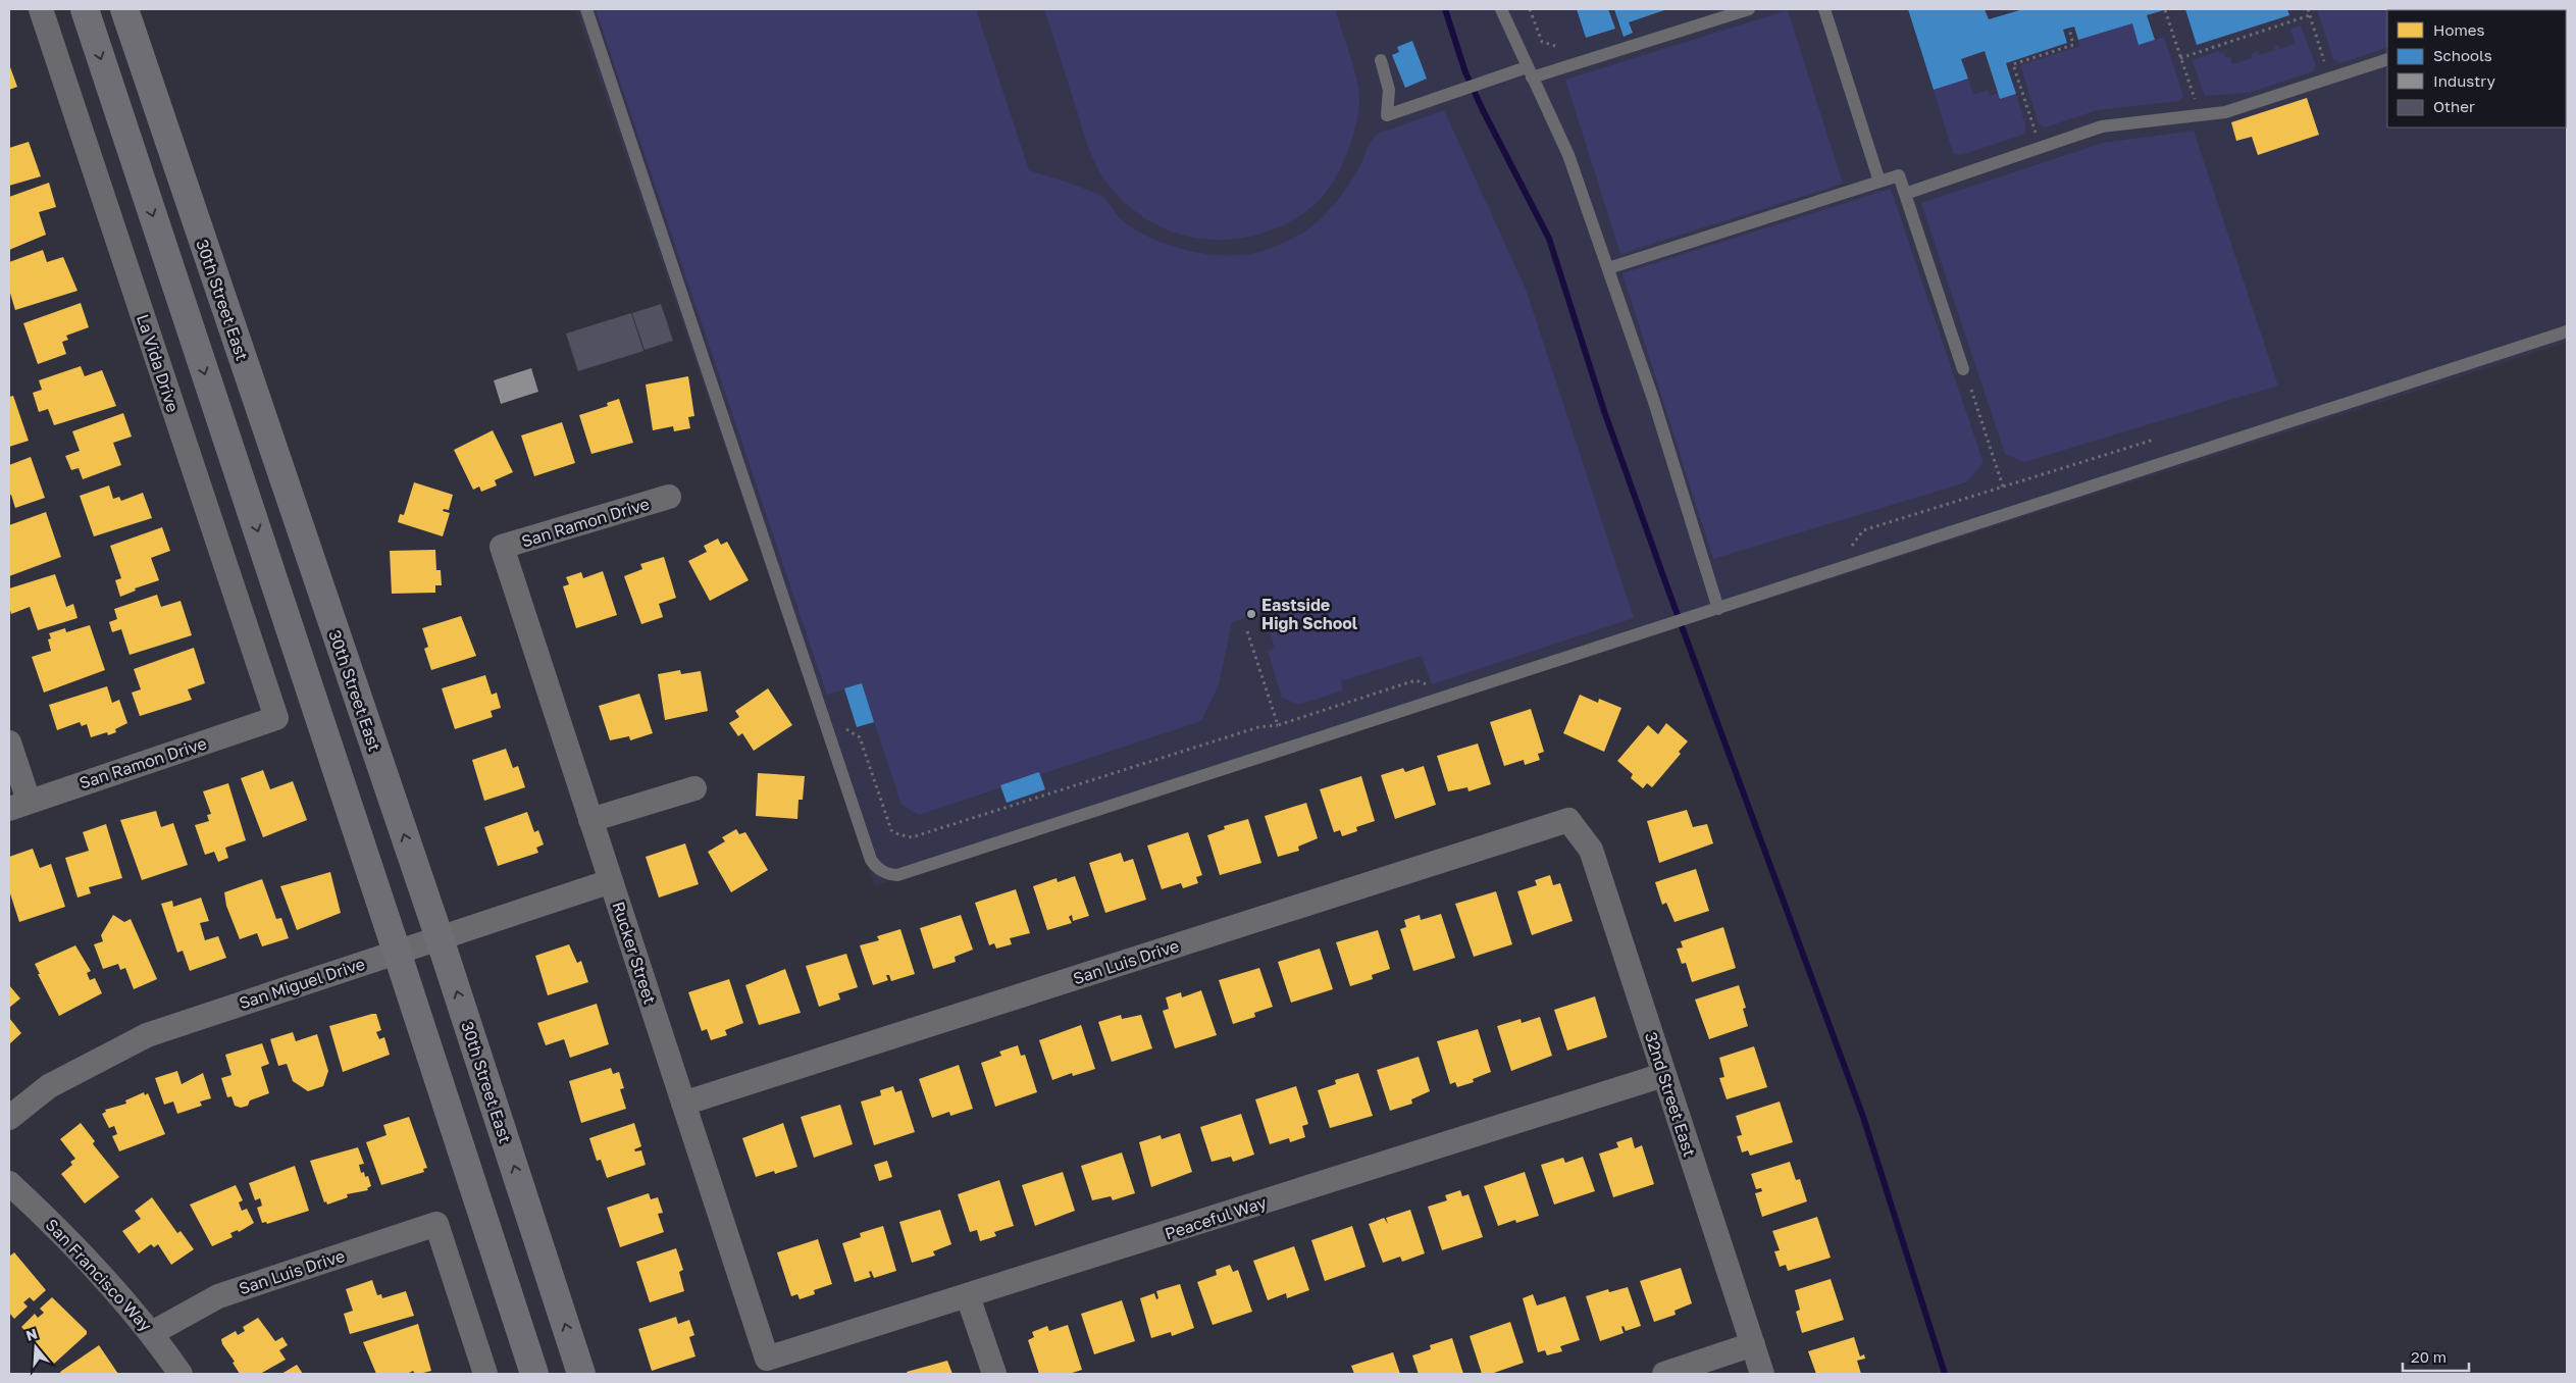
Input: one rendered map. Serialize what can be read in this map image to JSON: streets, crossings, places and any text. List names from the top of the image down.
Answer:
{
  "streets": {
    "main road": ["30th Street East"],
    "street": [
      "La Vida Drive",
      "San Ramon Drive",
      "Rucker Street",
      "San Luis Drive",
      "San Miguel Drive",
      "32nd Street East",
      "Peaceful Way",
      "San Francisco Way"
    ]
  },
  "crossings": [
    ["30th Street East", "San Miguel Drive"],
    ["La Vida Drive", "San Ramon Drive"],
    ["San Ramon Drive", "Rucker Street"],
    ["Rucker Street", "San Luis Drive"],
    ["Rucker Street", "San Miguel Drive"],
    ["Rucker Street", "Peaceful Way"],
    ["San Luis Drive", "32nd Street East"],
    ["San Luis Drive", "San Francisco Way"],
    ["32nd Street East", "Peaceful Way"]
  ],
  "places": ["Eastside High School"],
  "legend": [
    "Homes",
    "Schools",
    "Industry",
    "Other"
  ],
  "scale_bar": "20 m",
  "north": "top"
}
